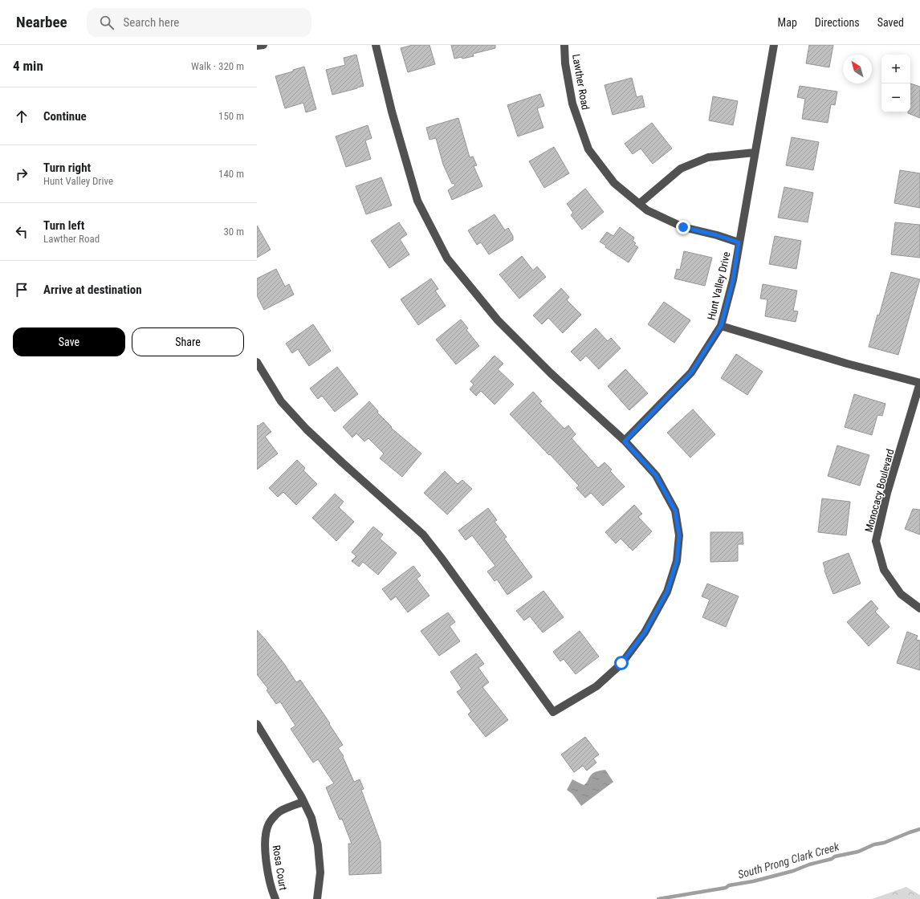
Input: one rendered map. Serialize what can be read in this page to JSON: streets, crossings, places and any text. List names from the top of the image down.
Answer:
{
  "streets": {
    "street": [
      "Lawther Road",
      "Hunt Valley Drive",
      "Monocacy Boulevard",
      "Rosa Court"
    ]
  },
  "crossings": [
    ["Lawther Road", "Hunt Valley Drive"]
  ],
  "water": ["South Prong Clark Creek"],
  "north": "top left",
  "page": {
    "header": "Nearbee",
    "search": "Search here",
    "nav": ["Map", "Directions", "Saved"],
    "heading": ["4 min", "Walk · 320 m"],
    "map_buttons": ["+", "−"],
    "list": [
      ["Continue", "150 m"],
      ["Turn right", "Hunt Valley Drive", "140 m"],
      ["Turn left", "Lawther Road", "30 m"],
      "Arrive at destination"
    ],
    "buttons": ["Save", "Share"]
  }
}
